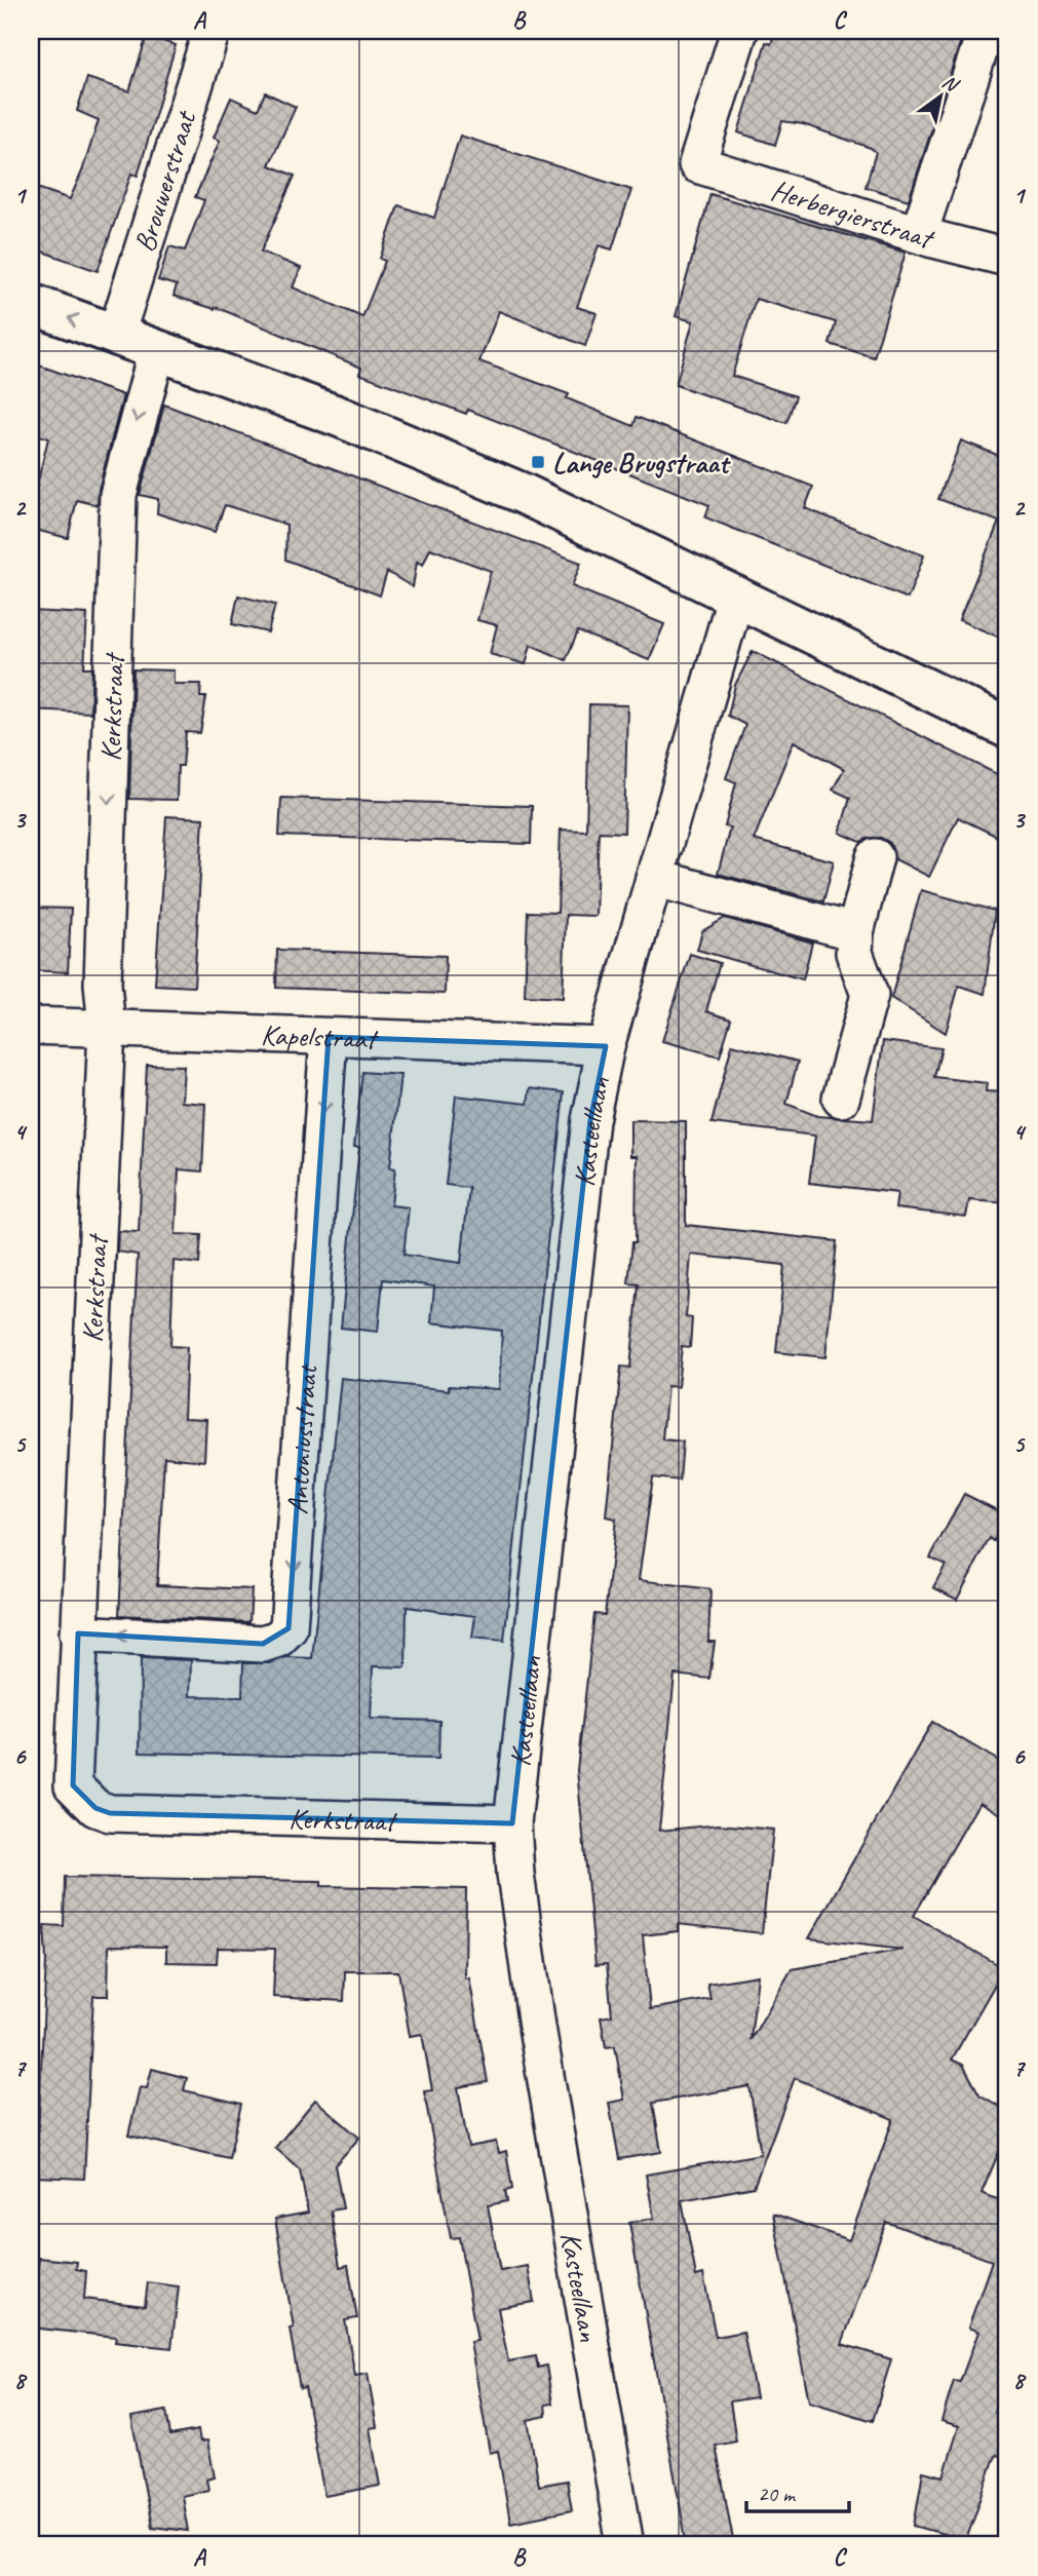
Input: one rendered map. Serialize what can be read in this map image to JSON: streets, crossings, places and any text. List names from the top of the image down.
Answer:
{
  "streets": {
    "street": [
      "Brouwerstraat",
      "Herbergierstraat",
      "Kerkstraat",
      "Kapelstraat",
      "Kasteellaan",
      "Antoniusstraat"
    ]
  },
  "crossings": [
    ["Kerkstraat", "Kapelstraat"],
    ["Kerkstraat", "Kasteellaan"],
    ["Kerkstraat", "Antoniusstraat"],
    ["Kapelstraat", "Kasteellaan"],
    ["Kapelstraat", "Antoniusstraat"]
  ],
  "one_way": ["Kerkstraat", "Antoniusstraat"],
  "places": {
    "transit": ["Lange Brugstraat"]
  },
  "scale_bar": "20 m",
  "north": "top right",
  "grid": {
    "columns": ["A", "B", "C"],
    "rows": [
      "1",
      "2",
      "3",
      "4",
      "5",
      "6",
      "7",
      "8"
    ]
  }
}
